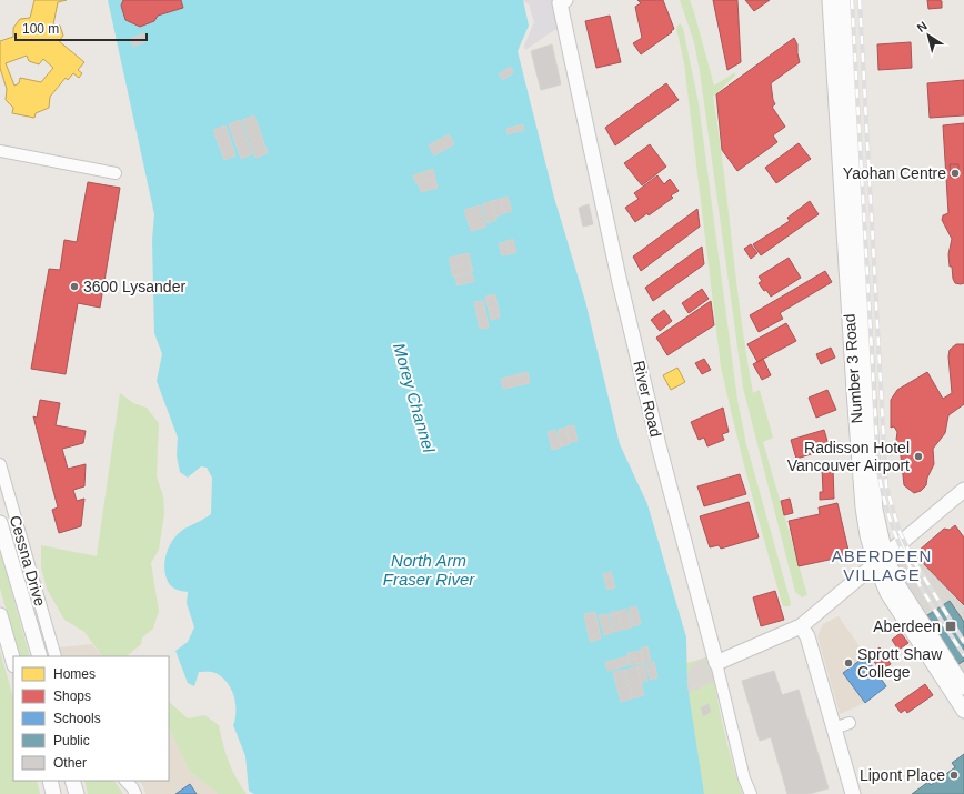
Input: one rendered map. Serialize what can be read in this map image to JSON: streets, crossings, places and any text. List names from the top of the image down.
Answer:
{
  "streets": {
    "main road": ["Number 3 Road", "River Road"],
    "street": ["Cessna Drive"]
  },
  "districts": ["ABERDEEN VILLAGE"],
  "water": ["Morey Channel", "North Arm Fraser River"],
  "places": {
    "other": [
      "Yaohan Centre",
      "3600 Lysander",
      "Radisson Hotel Vancouver Airport",
      "Sprott Shaw College",
      "Lipont Place"
    ],
    "transit": ["Aberdeen"]
  },
  "legend": [
    "Homes",
    "Shops",
    "Schools",
    "Public",
    "Other"
  ],
  "scale_bar": "100 m",
  "north": "top left"
}
